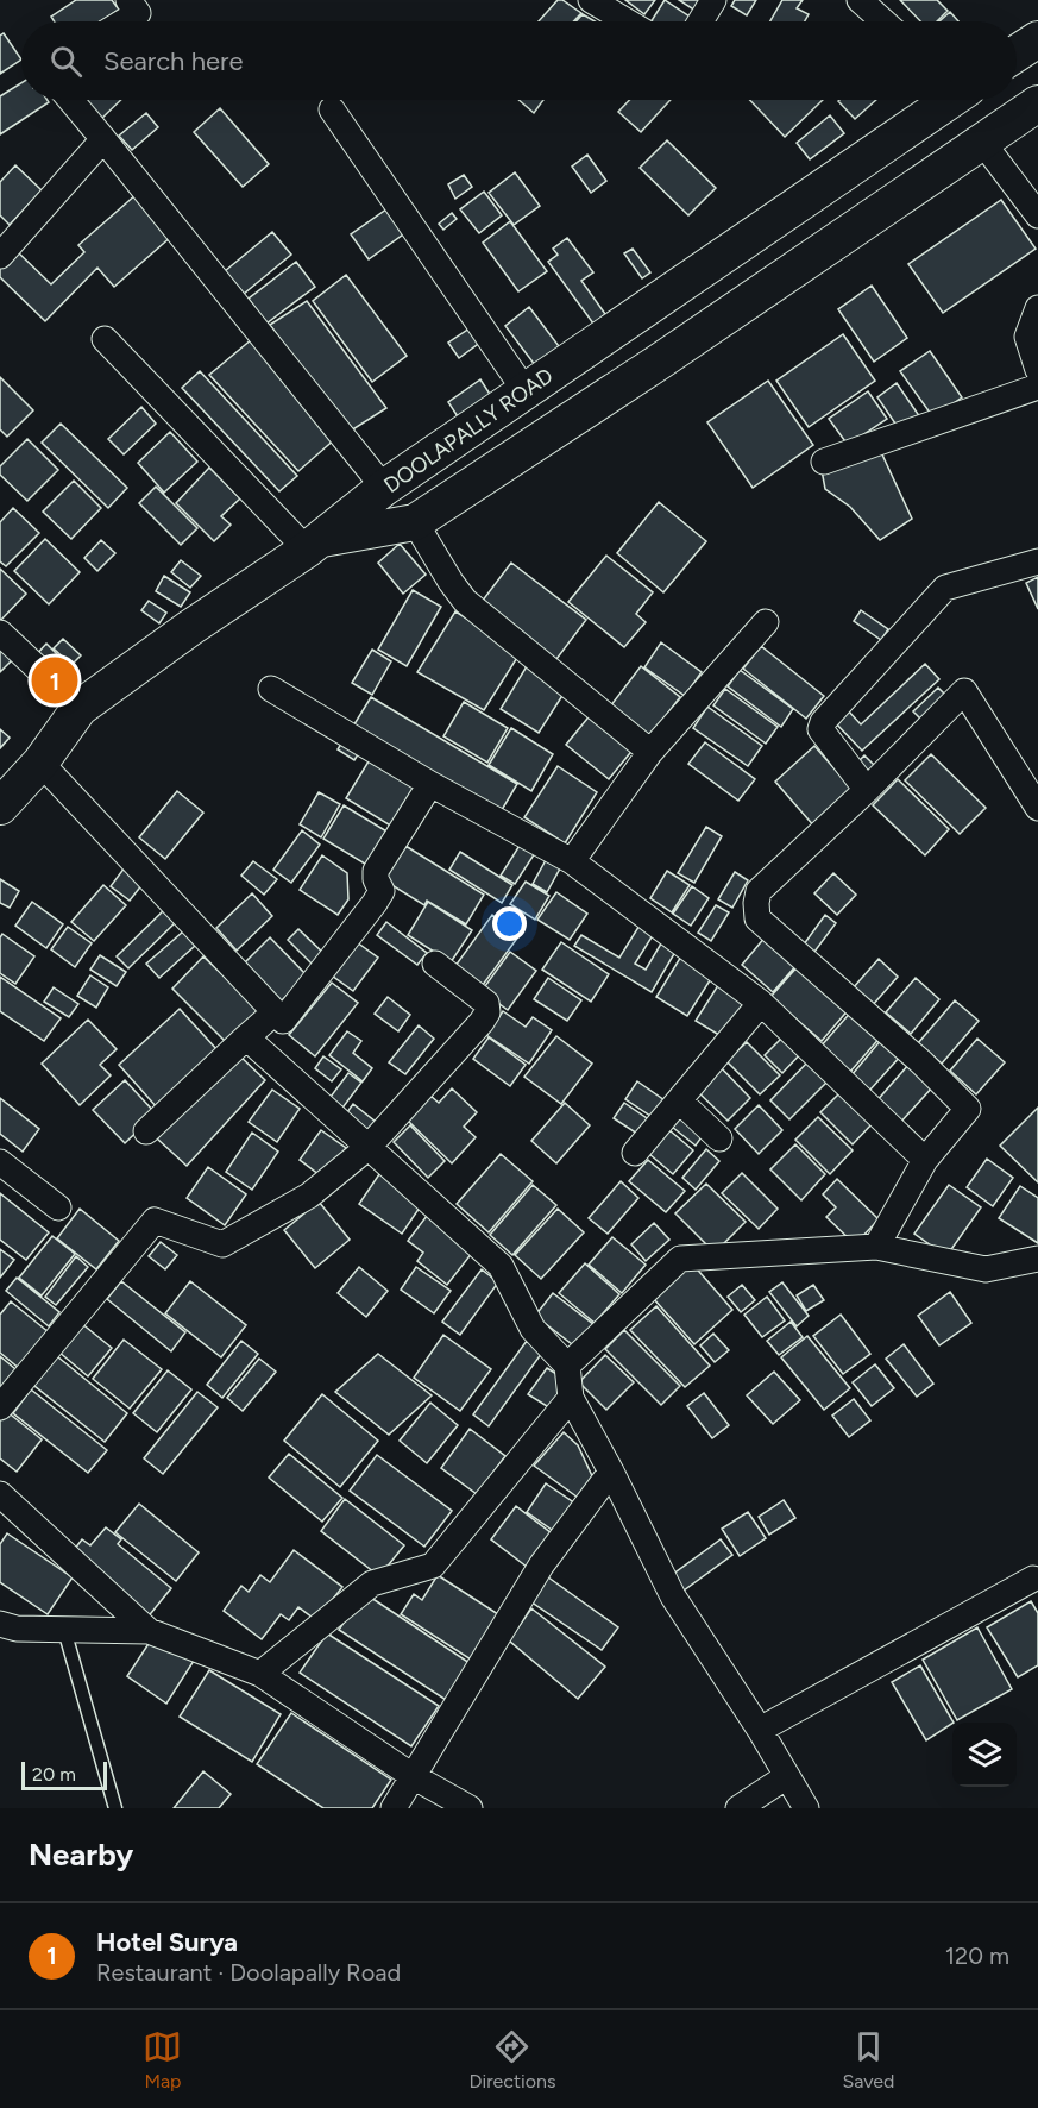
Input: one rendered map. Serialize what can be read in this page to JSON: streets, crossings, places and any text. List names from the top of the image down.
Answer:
{
  "streets": {
    "main road": ["DOOLAPALLY ROAD"]
  },
  "scale_bar": "20 m",
  "page": {
    "search": "Search here",
    "pins": "1",
    "scale": "20 m",
    "heading": "Nearby",
    "list": [
      {
        "mark": "1",
        "name": "Hotel Surya",
        "note": "Restaurant · Doolapally Road",
        "value": "120 m"
      }
    ],
    "nav": ["Map", "Directions", "Saved"]
  }
}
